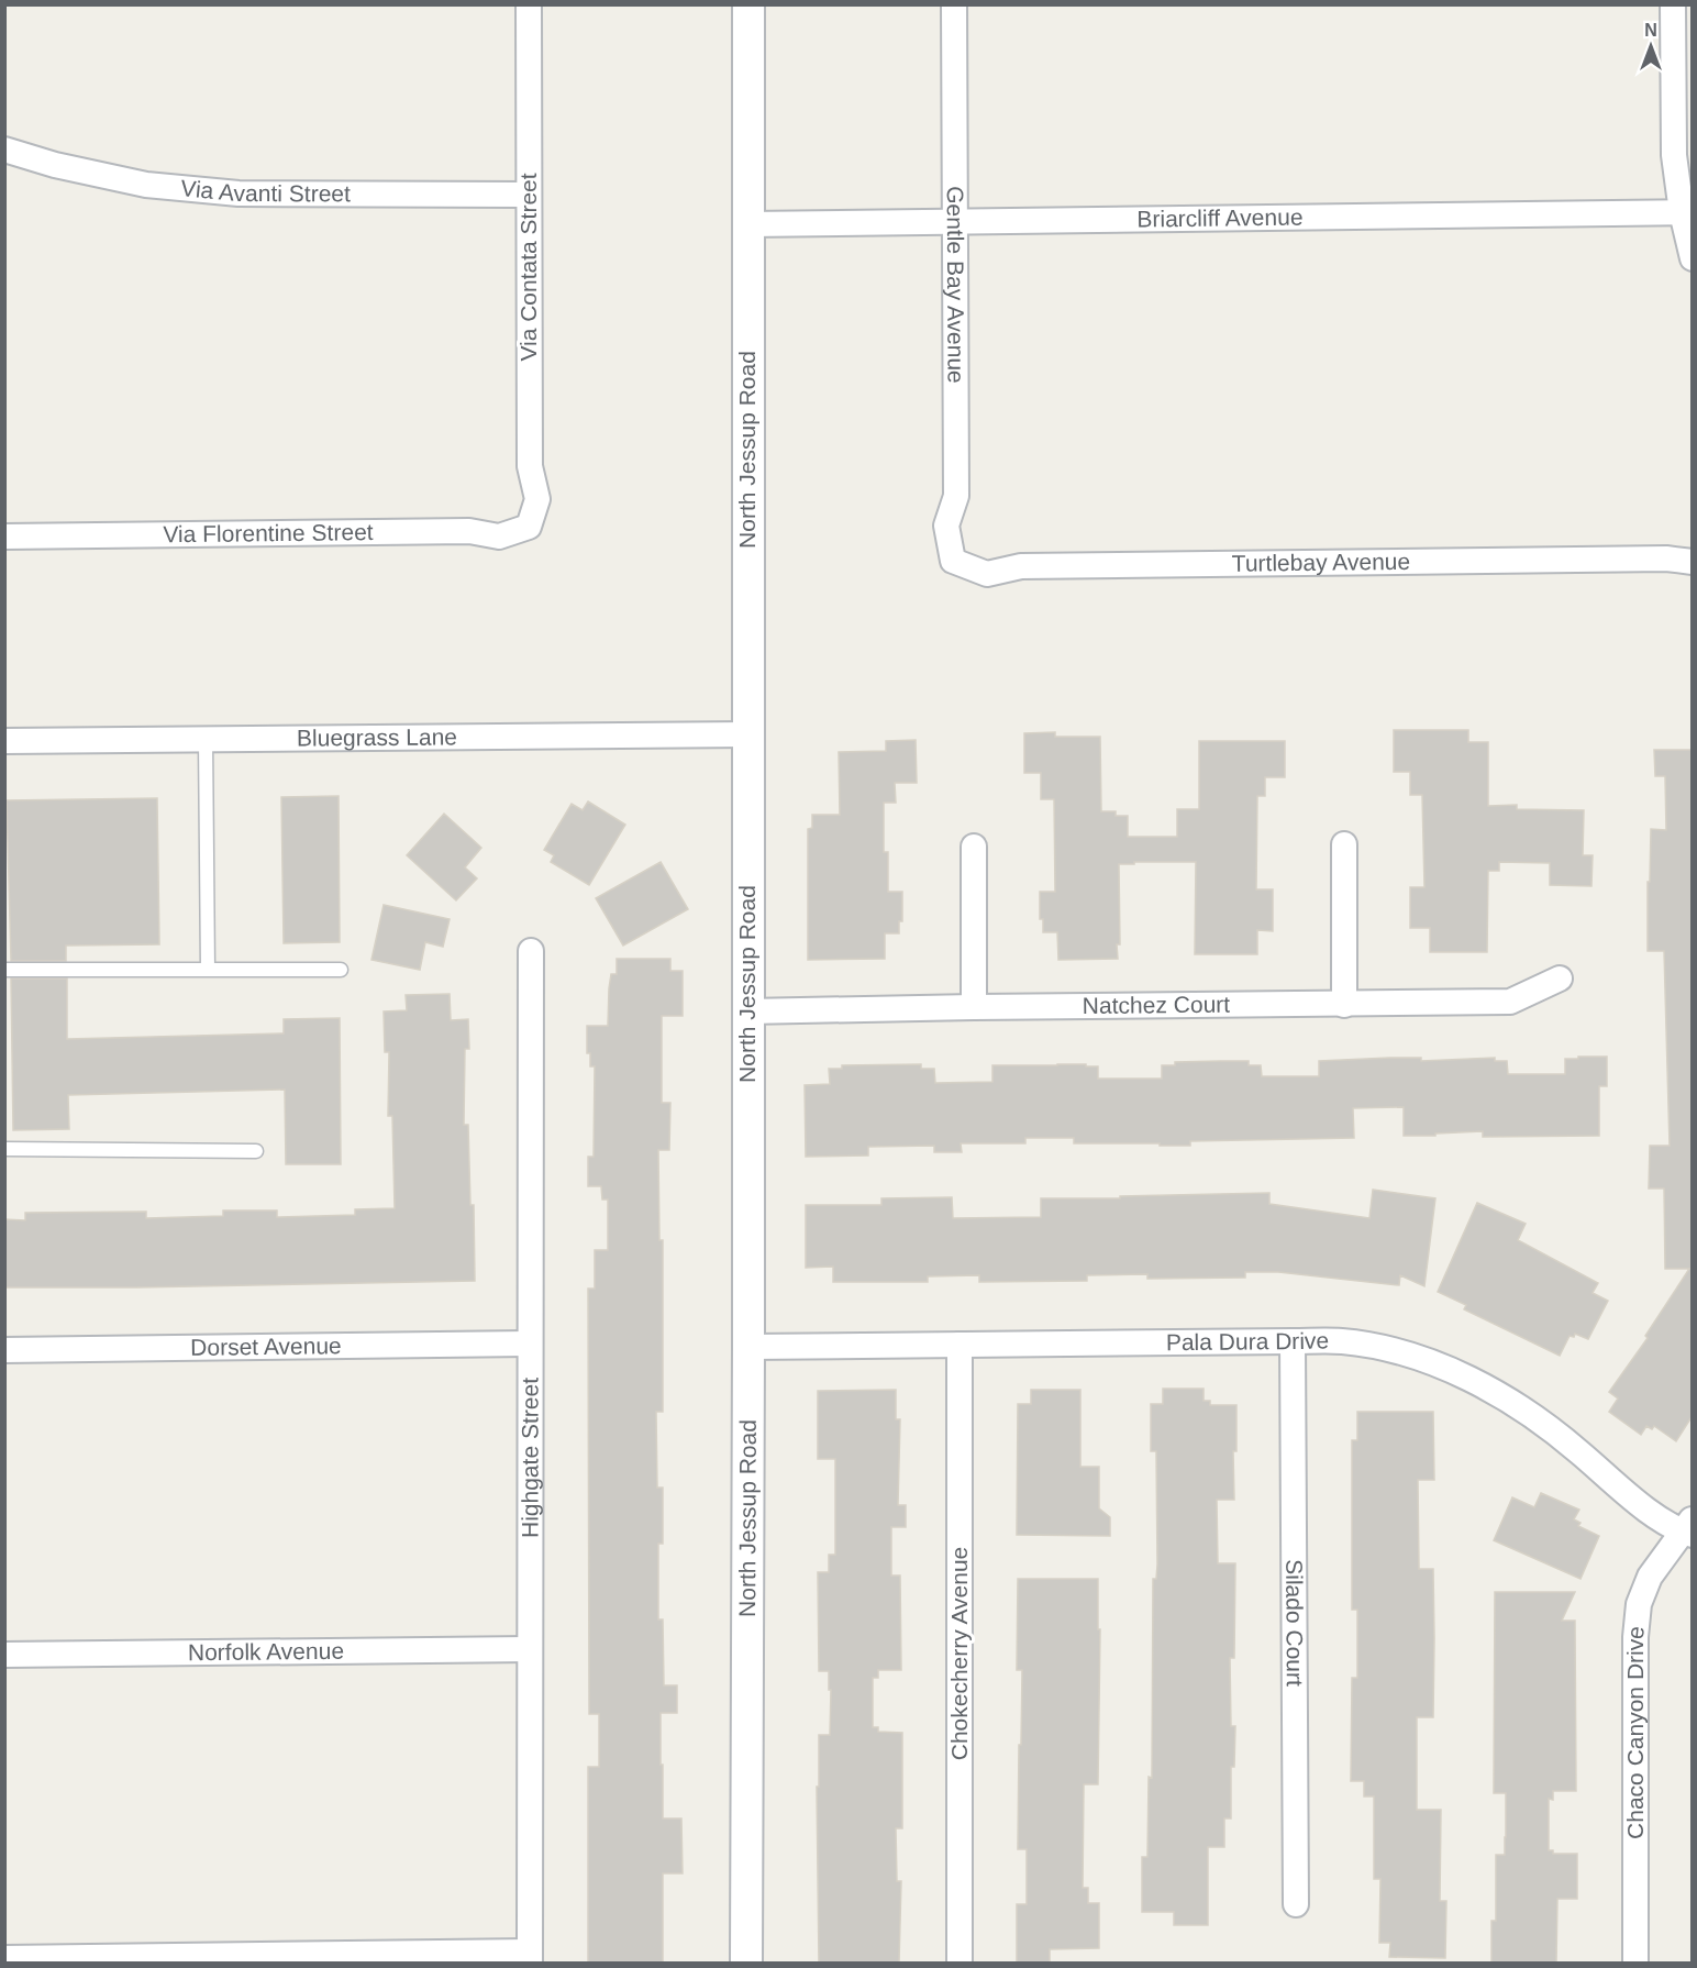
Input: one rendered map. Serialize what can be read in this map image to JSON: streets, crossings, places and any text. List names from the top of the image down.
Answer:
{
  "streets": {
    "street": [
      "Via Avanti Street",
      "Briarcliff Avenue",
      "Via Contata Street",
      "Gentle Bay Avenue",
      "North Jessup Road",
      "Via Florentine Street",
      "Turtlebay Avenue",
      "Bluegrass Lane",
      "Natchez Court",
      "Pala Dura Drive",
      "Dorset Avenue",
      "Highgate Street",
      "Silado Court",
      "Norfolk Avenue",
      "Chokecherry Avenue",
      "Chaco Canyon Drive"
    ]
  },
  "crossings": [
    ["Via Avanti Street", "Via Contata Street"],
    ["Briarcliff Avenue", "Gentle Bay Avenue"],
    ["Briarcliff Avenue", "North Jessup Road"],
    ["Via Contata Street", "Via Florentine Street"],
    ["Gentle Bay Avenue", "Turtlebay Avenue"],
    ["North Jessup Road", "Bluegrass Lane"],
    ["North Jessup Road", "Natchez Court"],
    ["North Jessup Road", "Pala Dura Drive"],
    ["Pala Dura Drive", "Silado Court"],
    ["Pala Dura Drive", "Chokecherry Avenue"],
    ["Pala Dura Drive", "Chaco Canyon Drive"],
    ["Dorset Avenue", "Highgate Street"],
    ["Highgate Street", "Norfolk Avenue"]
  ],
  "north": "top"
}
